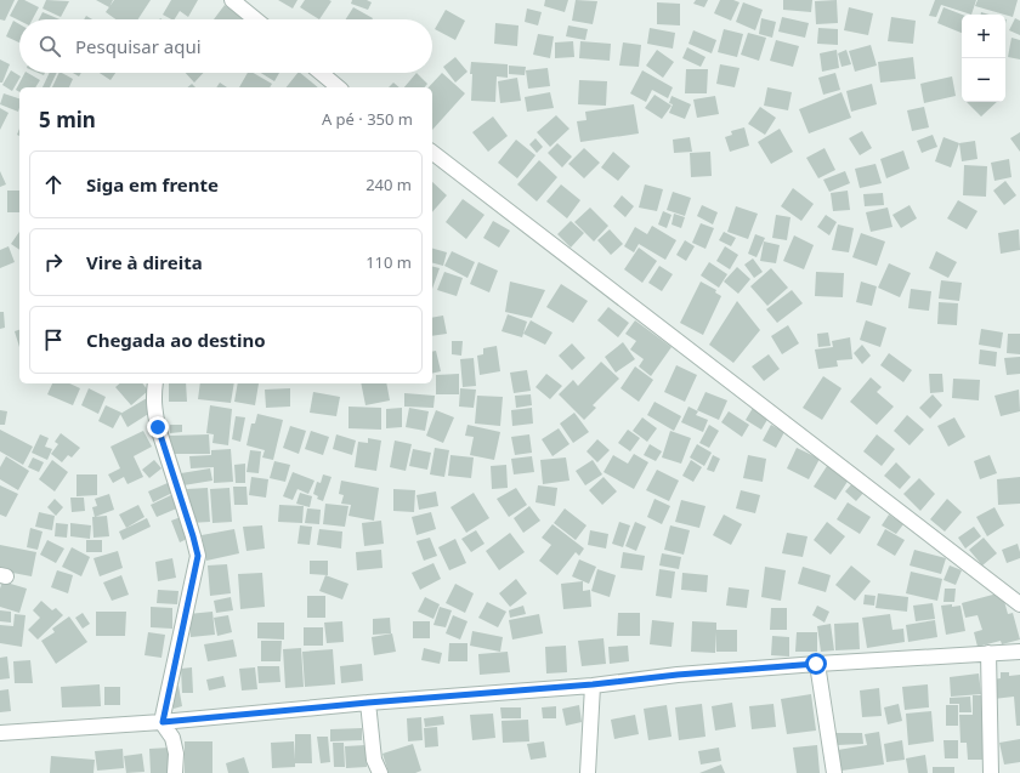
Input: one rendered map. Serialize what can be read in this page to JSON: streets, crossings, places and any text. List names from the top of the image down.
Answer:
{
  "page": {
    "map_buttons": ["+", "−"],
    "search": "Pesquisar aqui",
    "heading": ["5 min", "A pé · 350 m"],
    "list": [
      ["Siga em frente", "240 m"],
      ["Vire à direita", "110 m"],
      "Chegada ao destino"
    ]
  }
}
